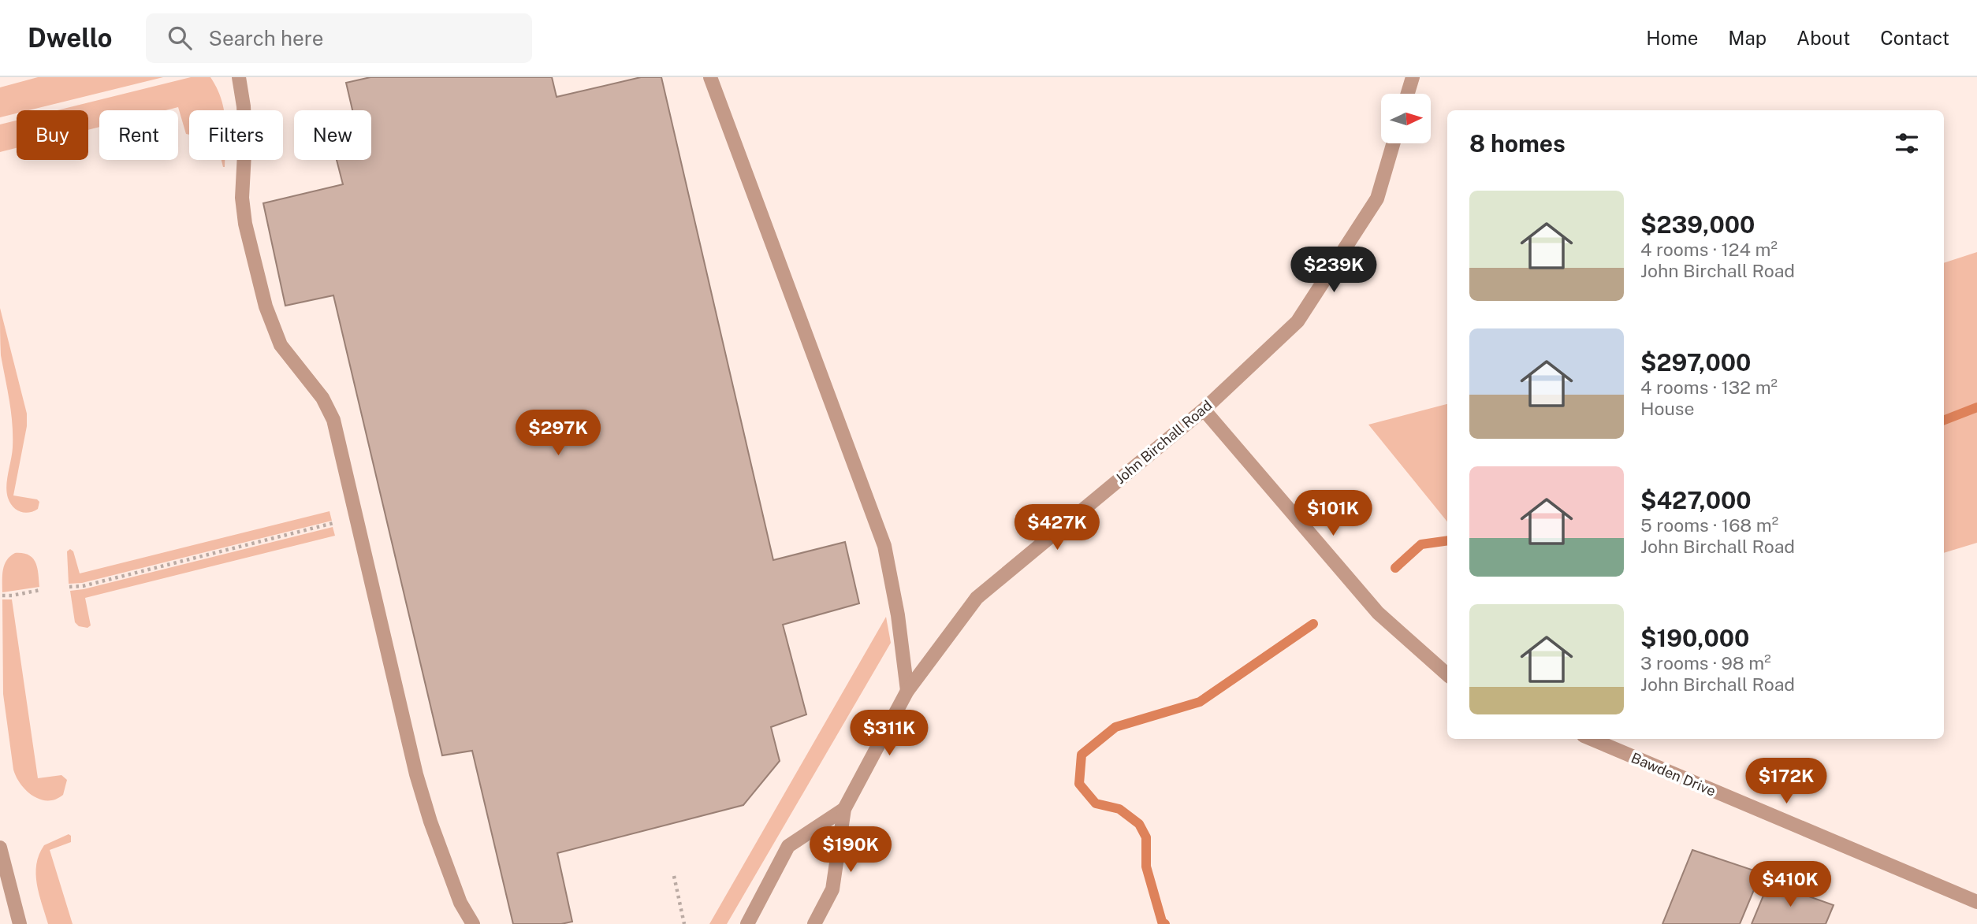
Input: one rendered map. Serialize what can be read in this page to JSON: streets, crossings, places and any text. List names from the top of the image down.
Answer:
{
  "streets": {
    "street": ["John Birchall Road", "Bawden Drive"]
  },
  "north": "right",
  "page": {
    "header": "Dwello",
    "search": "Search here",
    "nav": [
      "Home",
      "Map",
      "About",
      "Contact"
    ],
    "chip": [
      "Buy",
      "Rent",
      "Filters",
      "New"
    ],
    "heading": "8 homes",
    "list": [
      {
        "name": "$239,000",
        "note": "4 rooms · 124 m² · John Birchall Road"
      },
      {
        "name": "$297,000",
        "note": "4 rooms · 132 m² · House"
      },
      {
        "name": "$427,000",
        "note": "5 rooms · 168 m² · John Birchall Road"
      },
      {
        "name": "$190,000",
        "note": "3 rooms · 98 m² · John Birchall Road"
      }
    ],
    "price": [
      "$239K",
      "$297K",
      "$101K",
      "$427K",
      "$311K",
      "$172K",
      "$190K",
      "$410K"
    ]
  }
}
